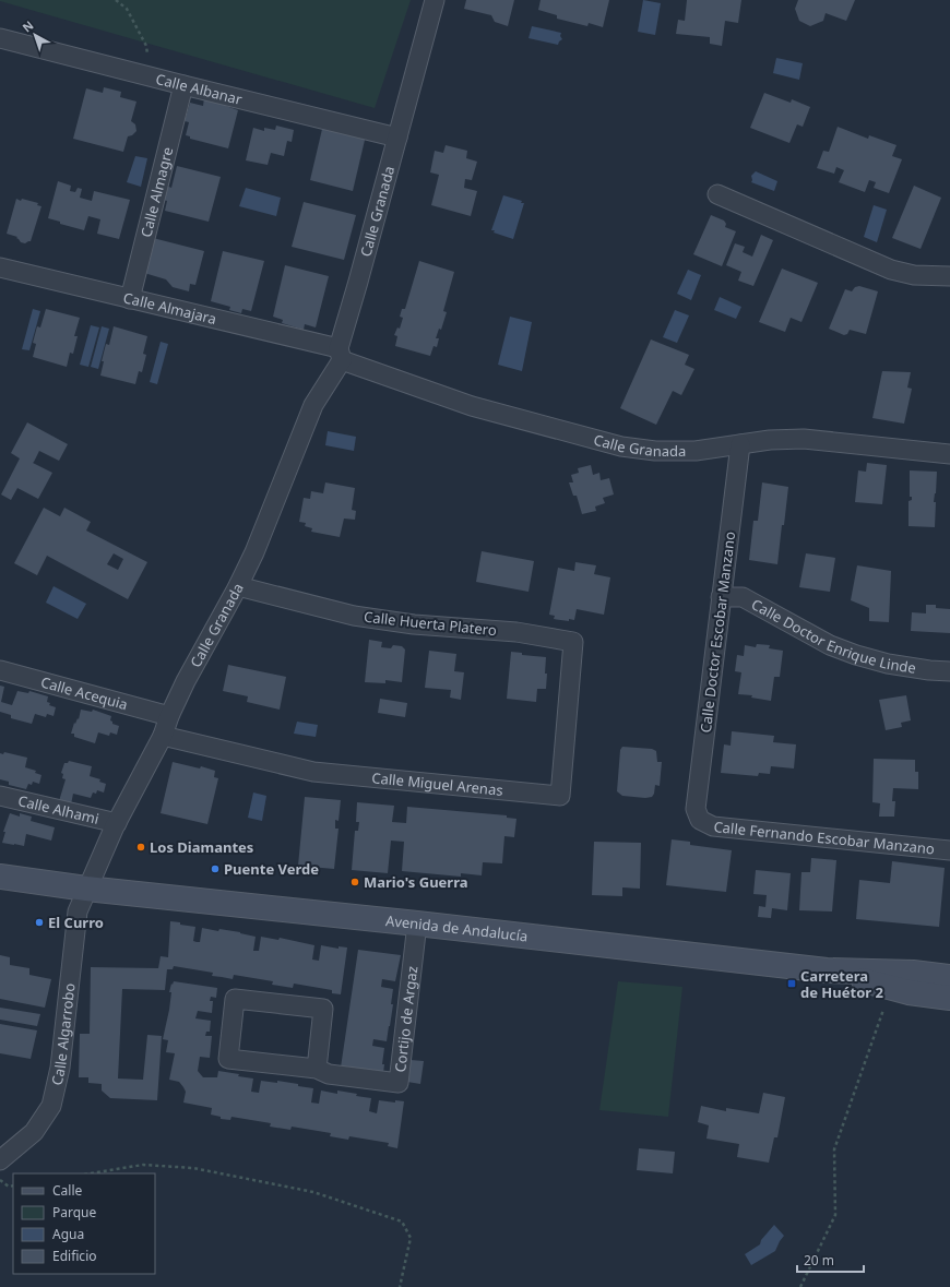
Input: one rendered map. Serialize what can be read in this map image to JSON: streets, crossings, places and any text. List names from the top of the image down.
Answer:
{
  "streets": {
    "street": [
      "Calle Albanar",
      "Calle Almagre",
      "Calle Granada",
      "Calle Almajara",
      "Calle Huerta Platero",
      "Calle Doctor Escobar Manzano",
      "Calle Doctor Enrique Linde",
      "Calle Acequia",
      "Calle Miguel Arenas",
      "Calle Alhami",
      "Calle Fernando Escobar Manzano",
      "Avenida de Andalucía",
      "Cortijo de Argaz",
      "Calle Algarrobo"
    ]
  },
  "crossings": [
    ["Calle Albanar", "Calle Almagre"],
    ["Calle Albanar", "Calle Granada"],
    ["Calle Almagre", "Calle Almajara"],
    ["Calle Granada", "Calle Almajara"],
    ["Calle Granada", "Calle Huerta Platero"],
    ["Calle Granada", "Calle Doctor Escobar Manzano"],
    ["Calle Granada", "Calle Acequia"],
    ["Calle Granada", "Calle Miguel Arenas"],
    ["Calle Granada", "Calle Alhami"],
    ["Calle Granada", "Avenida de Andalucía"],
    ["Calle Granada", "Calle Algarrobo"],
    ["Calle Huerta Platero", "Calle Miguel Arenas"],
    ["Calle Doctor Escobar Manzano", "Calle Doctor Enrique Linde"],
    ["Calle Doctor Escobar Manzano", "Calle Fernando Escobar Manzano"],
    ["Avenida de Andalucía", "Cortijo de Argaz"],
    ["Avenida de Andalucía", "Calle Algarrobo"]
  ],
  "places": {
    "other": [
      "Los Diamantes",
      "Puente Verde",
      "Mario's Guerra",
      "El Curro"
    ],
    "transit": ["Carretera de Huétor 2"]
  },
  "legend": [
    "Calle",
    "Parque",
    "Agua",
    "Edificio"
  ],
  "scale_bar": "20 m",
  "north": "top left"
}
